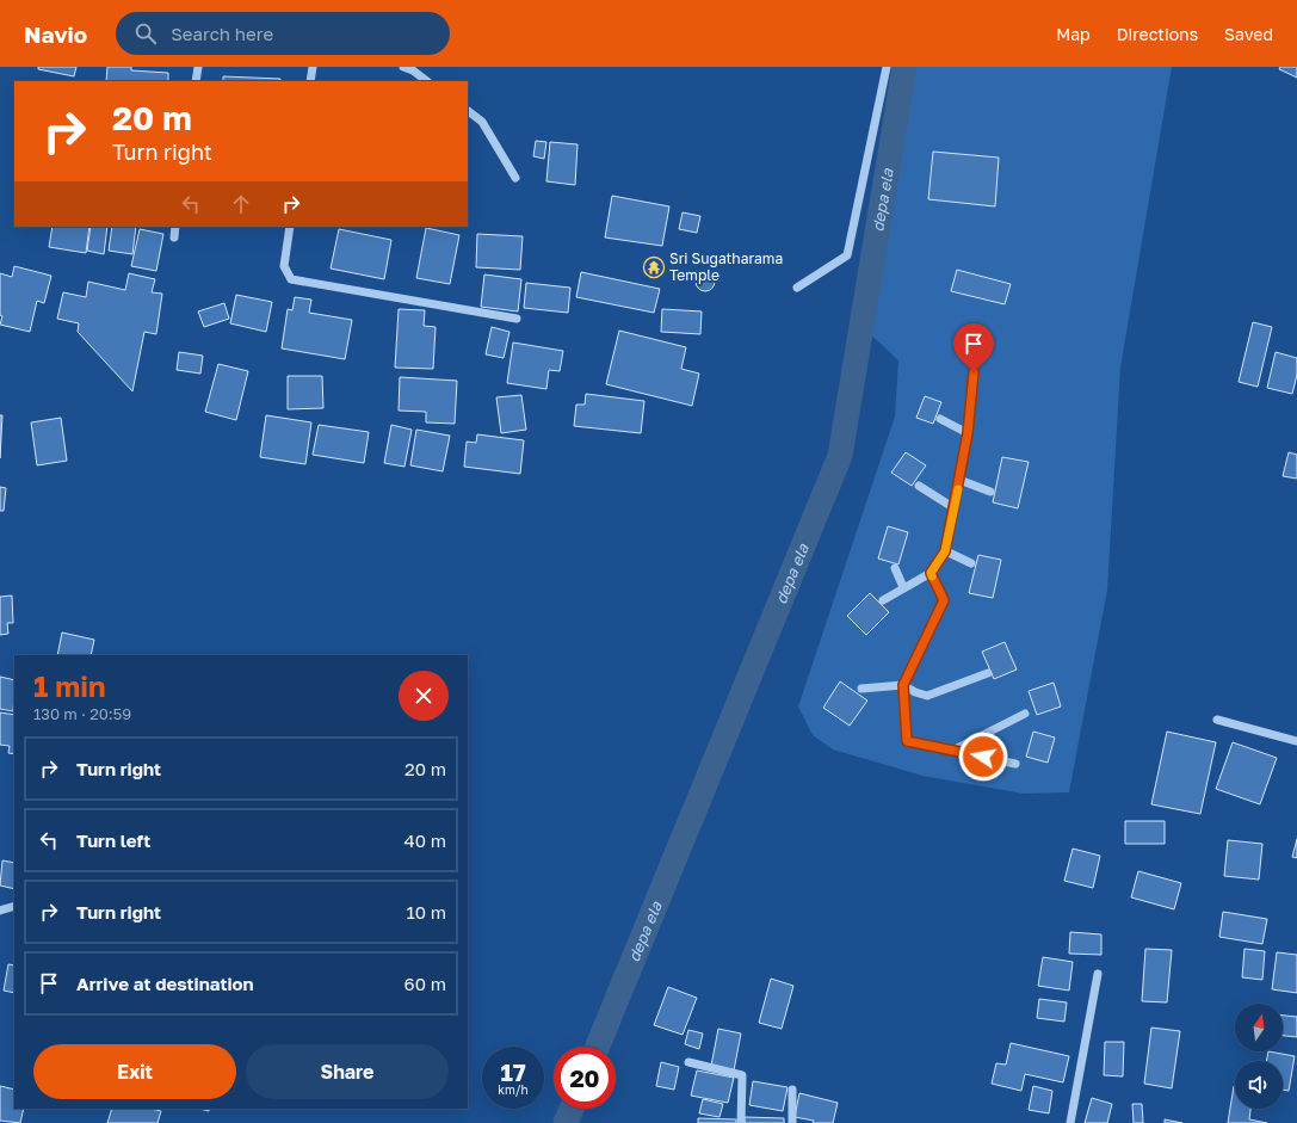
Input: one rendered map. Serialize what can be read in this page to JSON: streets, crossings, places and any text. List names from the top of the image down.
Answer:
{
  "water": ["depa ela"],
  "places": {
    "temple": ["Sri Sugatharama Temple"]
  },
  "north": "top",
  "page": {
    "header": "Navio",
    "search": "Search here",
    "nav": ["Map", "Directions", "Saved"],
    "turn": ["20 m", "Turn right"],
    "heading": ["1 min", "130 m · 20:59"],
    "list": [
      {
        "name": "Turn right",
        "value": "20 m"
      },
      {
        "name": "Turn left",
        "value": "40 m"
      },
      {
        "name": "Turn right",
        "value": "10 m"
      },
      {
        "name": "Arrive at destination",
        "value": "60 m"
      }
    ],
    "buttons": ["Exit", "Share"],
    "speed": "17 km/h",
    "limit": "20"
  }
}
